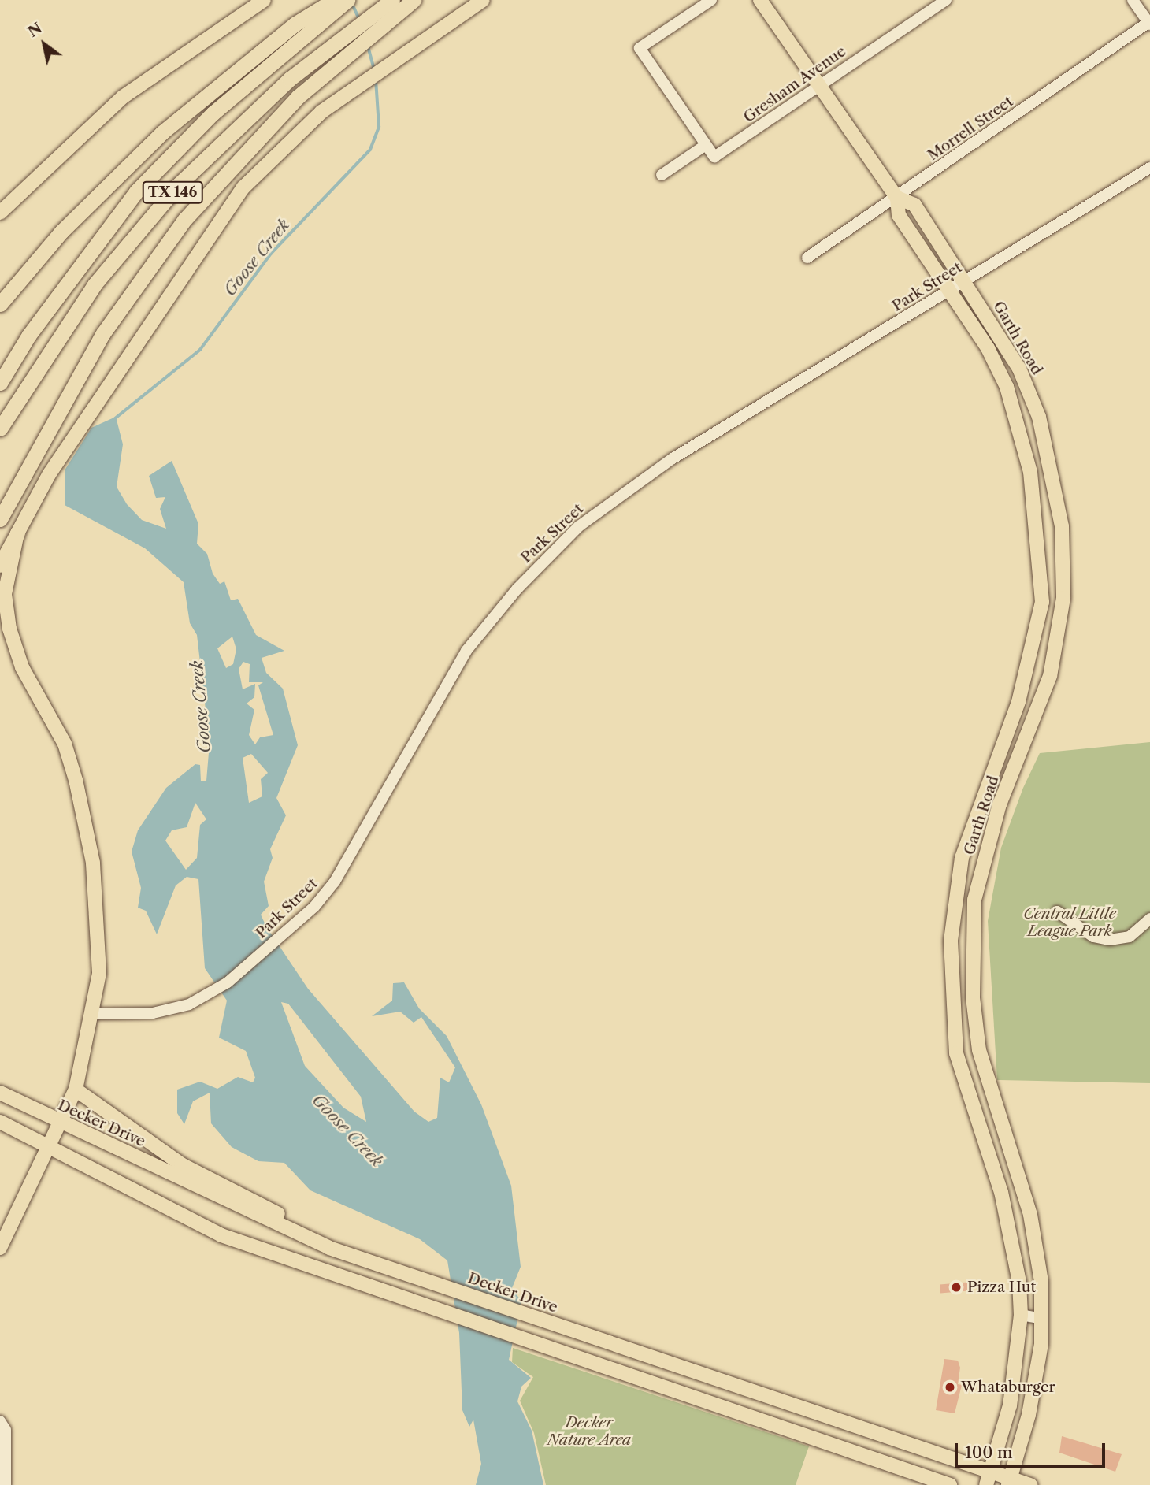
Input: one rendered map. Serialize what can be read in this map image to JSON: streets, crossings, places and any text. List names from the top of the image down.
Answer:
{
  "streets": {
    "highway": ["TX 146"],
    "main road": ["Garth Road", "Decker Drive"],
    "street": ["Gresham Avenue", "Morrell Street", "Park Street"]
  },
  "crossings": [
    ["Gresham Avenue", "Garth Road"],
    ["Morrell Street", "Garth Road"],
    ["Park Street", "Garth Road"],
    ["Garth Road", "Decker Drive"]
  ],
  "water": ["Goose Creek"],
  "parks": ["Central Little League Park", "Decker Nature Area"],
  "places": ["Pizza Hut", "Whataburger"],
  "scale_bar": "100 m",
  "north": "top left"
}
